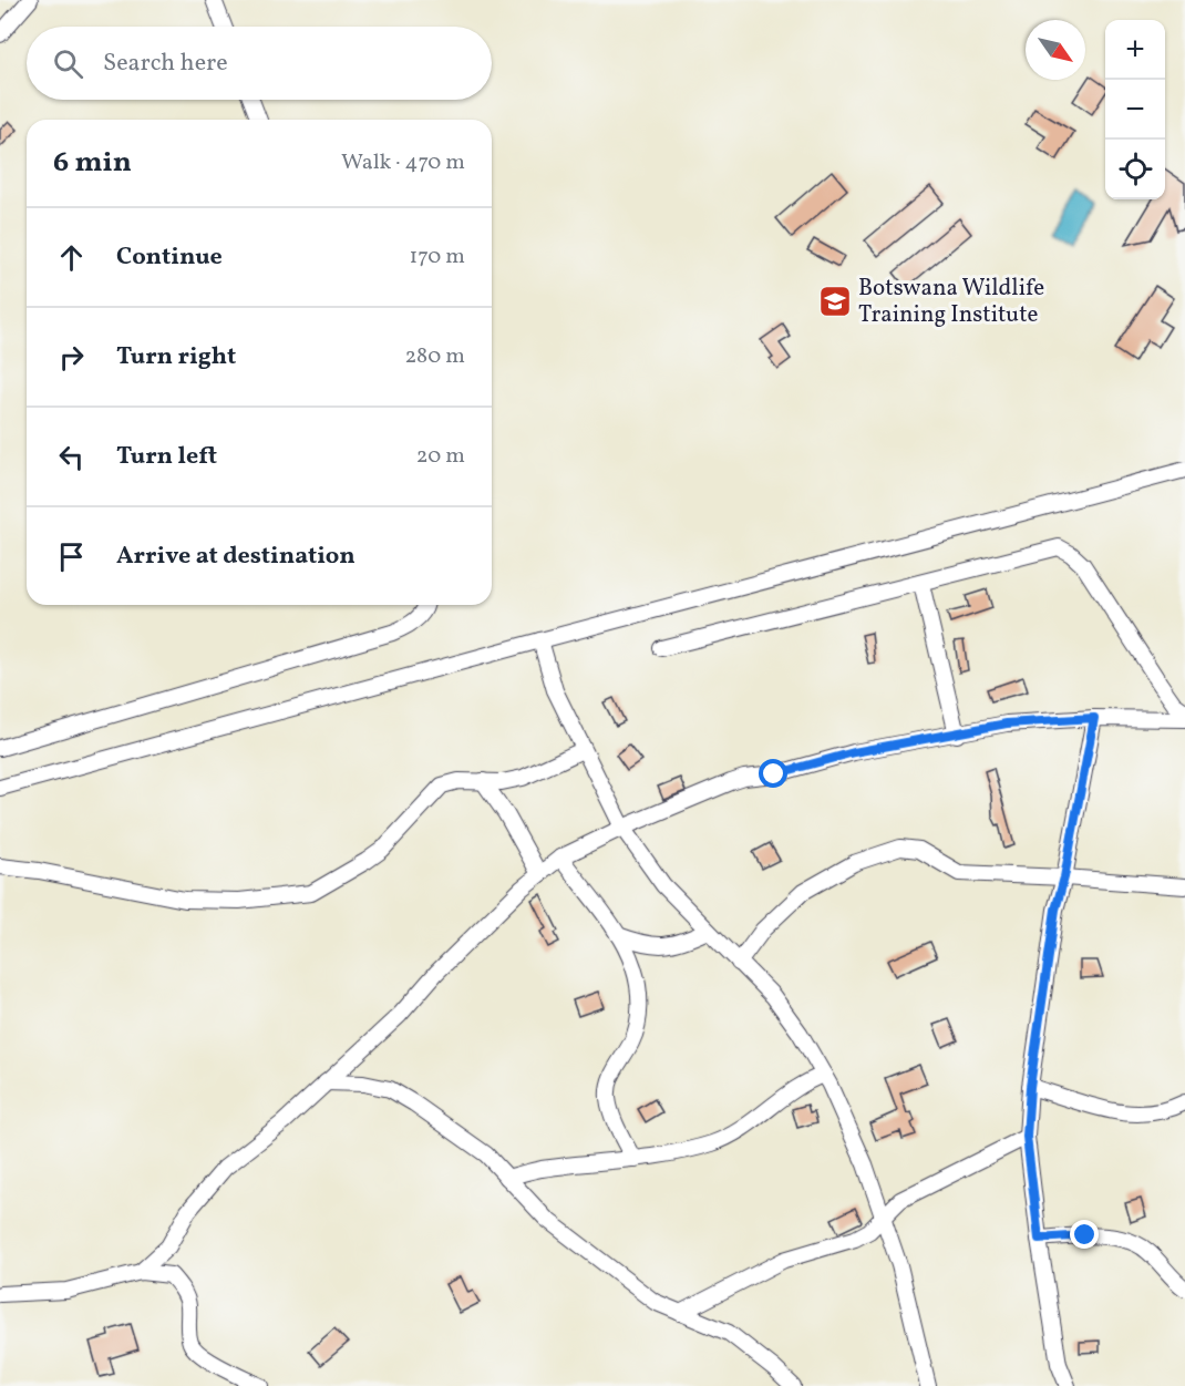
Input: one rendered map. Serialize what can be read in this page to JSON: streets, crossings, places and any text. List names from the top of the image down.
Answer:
{
  "places": {
    "school or university": ["Botswana Wildlife Training Institute"]
  },
  "north": "bottom right",
  "page": {
    "map_buttons": ["+", "−"],
    "search": "Search here",
    "heading": ["6 min", "Walk · 470 m"],
    "list": [
      ["Continue", "170 m"],
      ["Turn right", "280 m"],
      ["Turn left", "20 m"],
      "Arrive at destination"
    ]
  }
}
